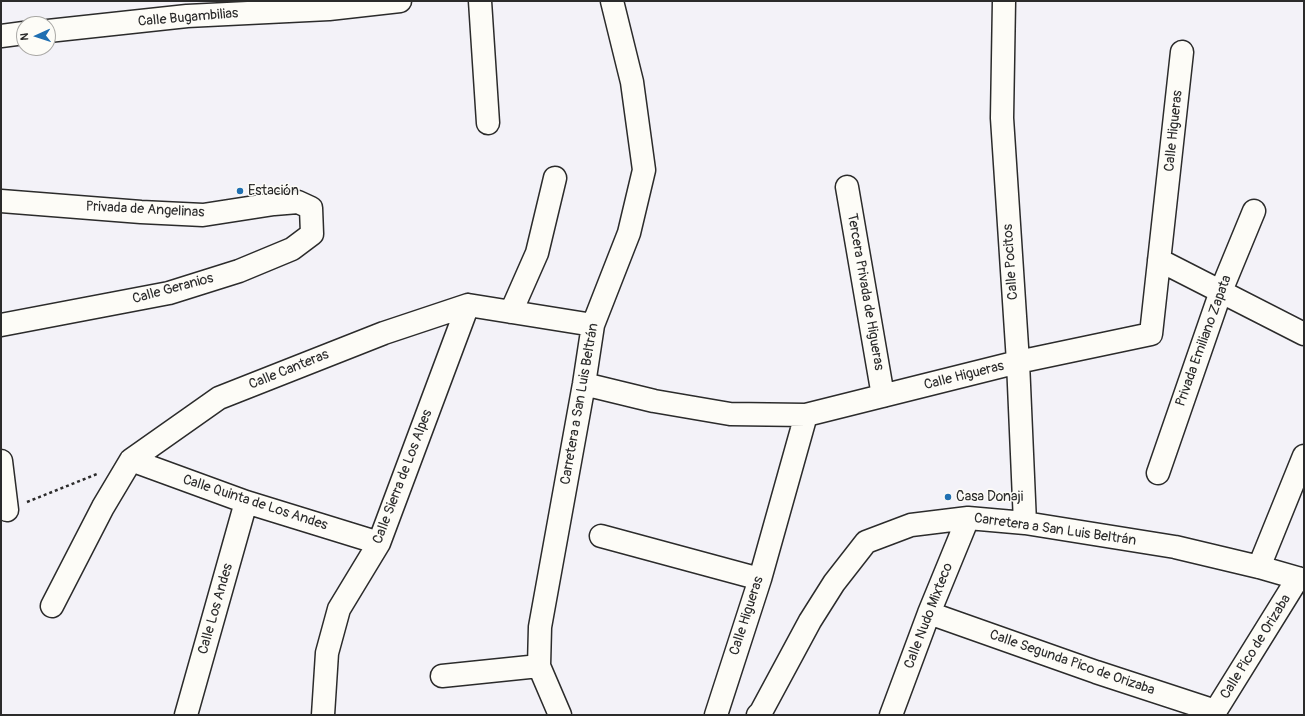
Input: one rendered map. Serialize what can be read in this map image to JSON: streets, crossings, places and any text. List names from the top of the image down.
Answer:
{
  "streets": {
    "street": [
      "Calle Bugambilias",
      "Calle Higueras",
      "Privada de Angelinas",
      "Calle Pocitos",
      "Calle Geranios",
      "Tercera Privada de Higueras",
      "Privada Emiliano Zapata",
      "Calle Canteras",
      "Carretera a San Luis Beltrán",
      "Calle Sierra de Los Alpes",
      "Calle Quinta de Los Andes",
      "Calle Los Andes",
      "Calle Nudo Mixteco",
      "Calle Pico de Orizaba",
      "Calle Segunda Pico de Orizaba"
    ]
  },
  "crossings": [
    ["Calle Higueras", "Calle Pocitos"],
    ["Calle Higueras", "Tercera Privada de Higueras"],
    ["Privada de Angelinas", "Calle Geranios"],
    ["Calle Pocitos", "Carretera a San Luis Beltrán"],
    ["Calle Canteras", "Carretera a San Luis Beltrán"],
    ["Calle Canteras", "Calle Sierra de Los Alpes"],
    ["Calle Canteras", "Calle Quinta de Los Andes"],
    ["Carretera a San Luis Beltrán", "Calle Nudo Mixteco"],
    ["Carretera a San Luis Beltrán", "Calle Pico de Orizaba"],
    ["Calle Sierra de Los Alpes", "Calle Quinta de Los Andes"],
    ["Calle Quinta de Los Andes", "Calle Los Andes"],
    ["Calle Nudo Mixteco", "Calle Segunda Pico de Orizaba"],
    ["Calle Pico de Orizaba", "Calle Segunda Pico de Orizaba"]
  ],
  "places": ["Estación", "Casa Donaji"],
  "north": "left"
}
